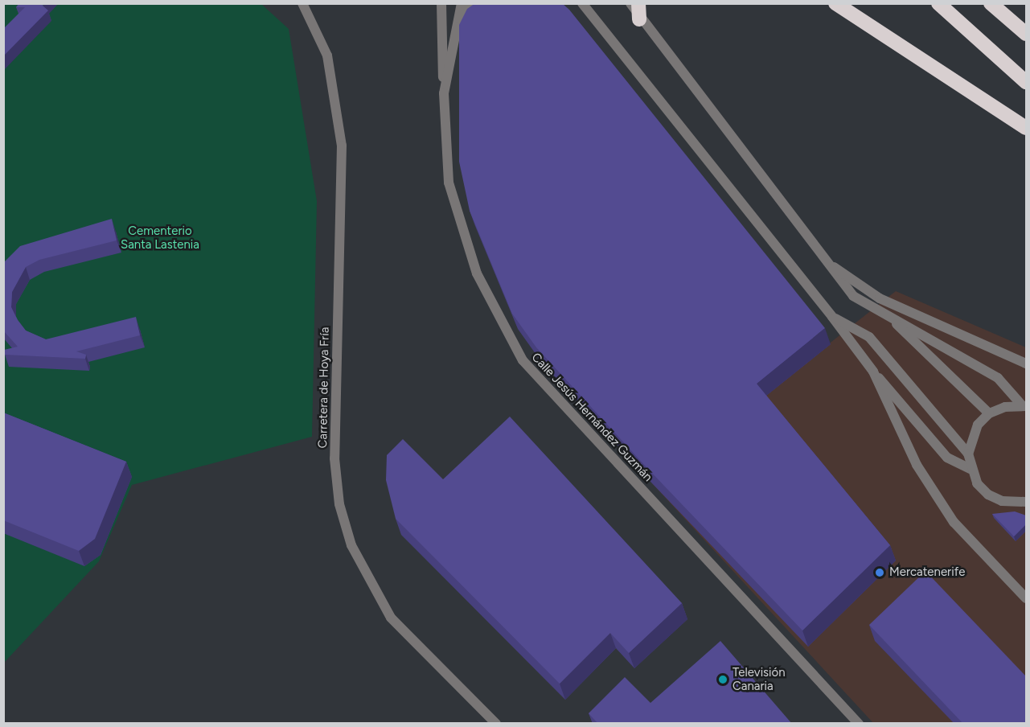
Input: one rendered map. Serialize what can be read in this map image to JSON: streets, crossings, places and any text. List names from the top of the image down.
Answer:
{
  "streets": {
    "street": ["Carretera de Hoya Fría", "Calle Jesús Hernández Guzmán"]
  },
  "parks": ["Cementerio Santa Lastenia"],
  "places": ["Mercatenerife", "Televisión Canaria"]
}
